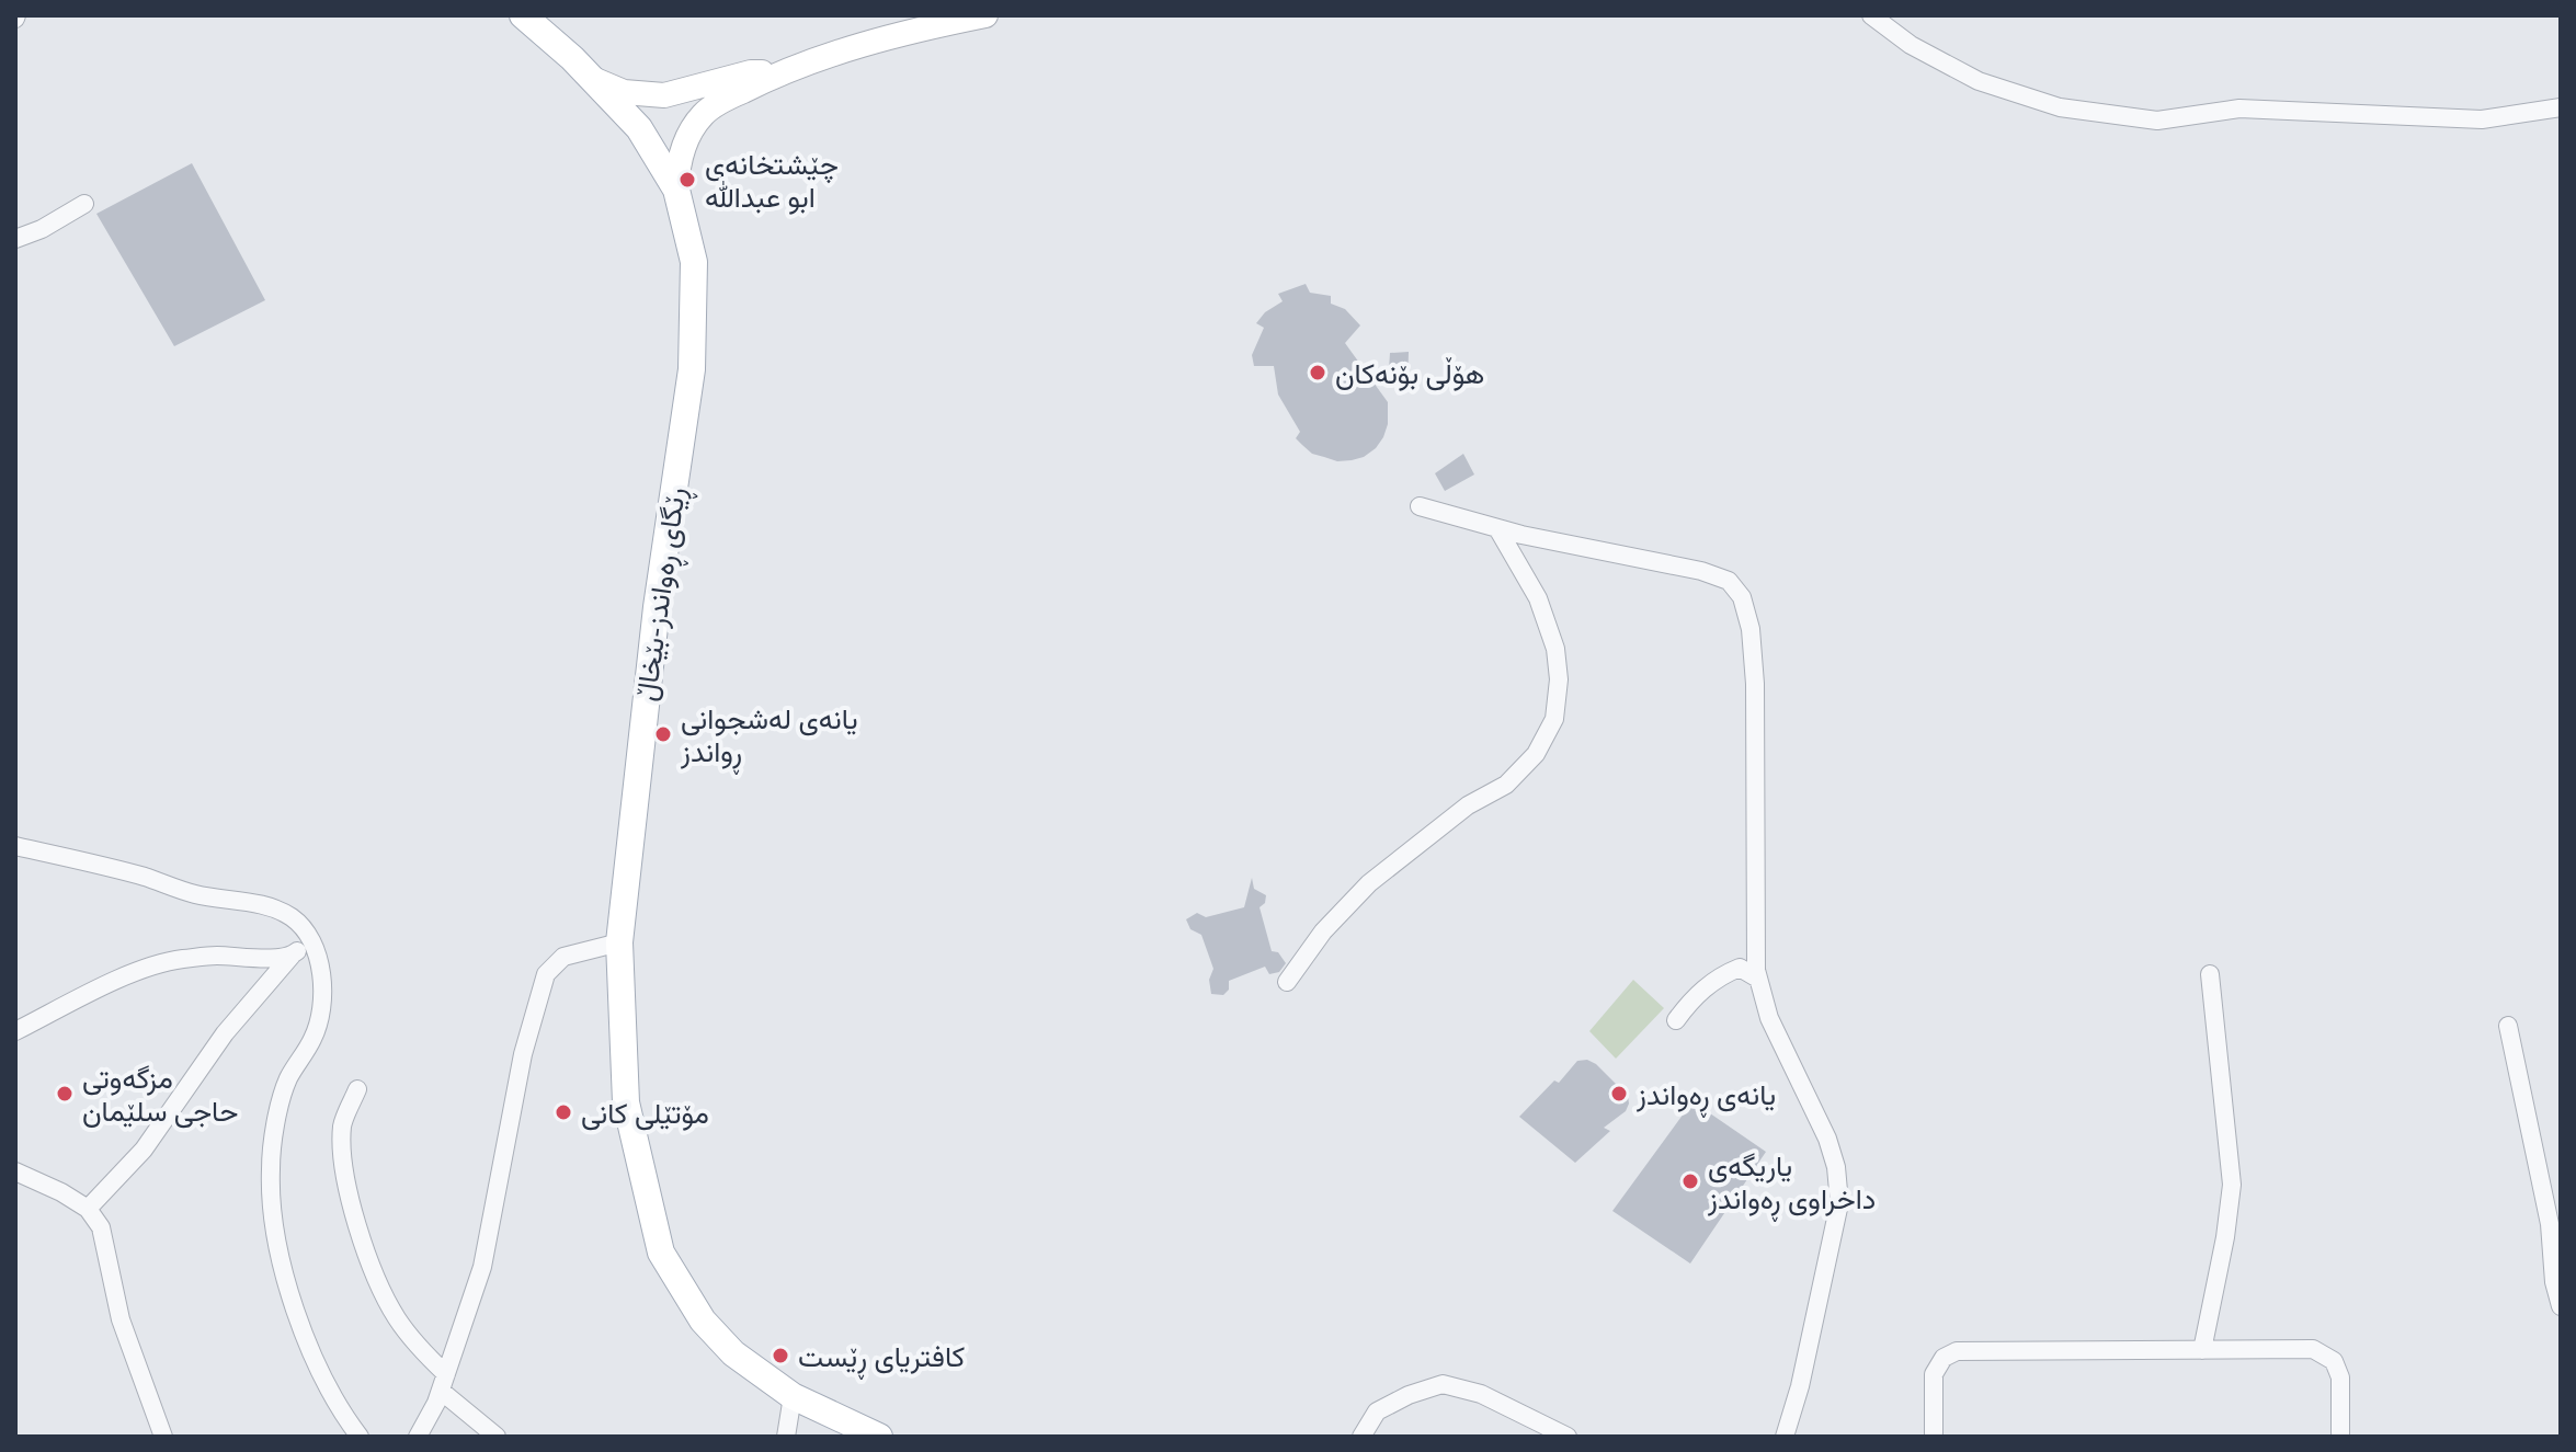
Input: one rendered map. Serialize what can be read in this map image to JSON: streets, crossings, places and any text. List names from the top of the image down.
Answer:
{
  "streets": {
    "main road": ["ڕێگای ڕەواندز-بێخاڵ"]
  },
  "places": [
    "چێشتخانەی ابو عبدالله",
    "هۆڵی بۆنەکان",
    "یانەی لەشجوانی ڕواندز",
    "مزگەوتی حاجی سلێمان",
    "یانەی ڕەواندز",
    "مۆتێلی کانی",
    "یاریگەی داخراوی ڕەواندز",
    "کافتریای ڕێست"
  ]
}
